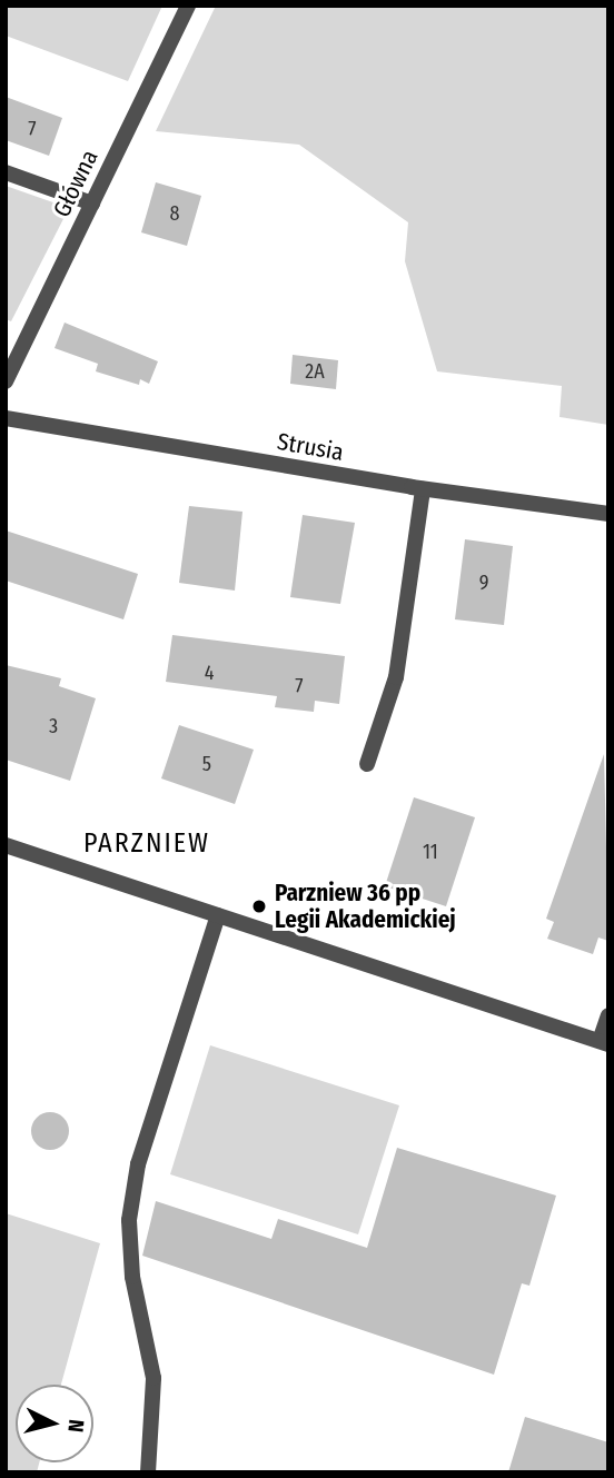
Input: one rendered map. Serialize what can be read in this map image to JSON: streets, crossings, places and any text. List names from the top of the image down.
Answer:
{
  "streets": {
    "street": ["Główna", "Strusia"]
  },
  "districts": ["PARZNIEW"],
  "places": ["Parzniew 36 pp Legii Akademickiej"],
  "house_numbers": [
    "7",
    "8",
    "2A",
    "9",
    "4",
    "7",
    "3",
    "5",
    "11"
  ],
  "north": "right"
}
